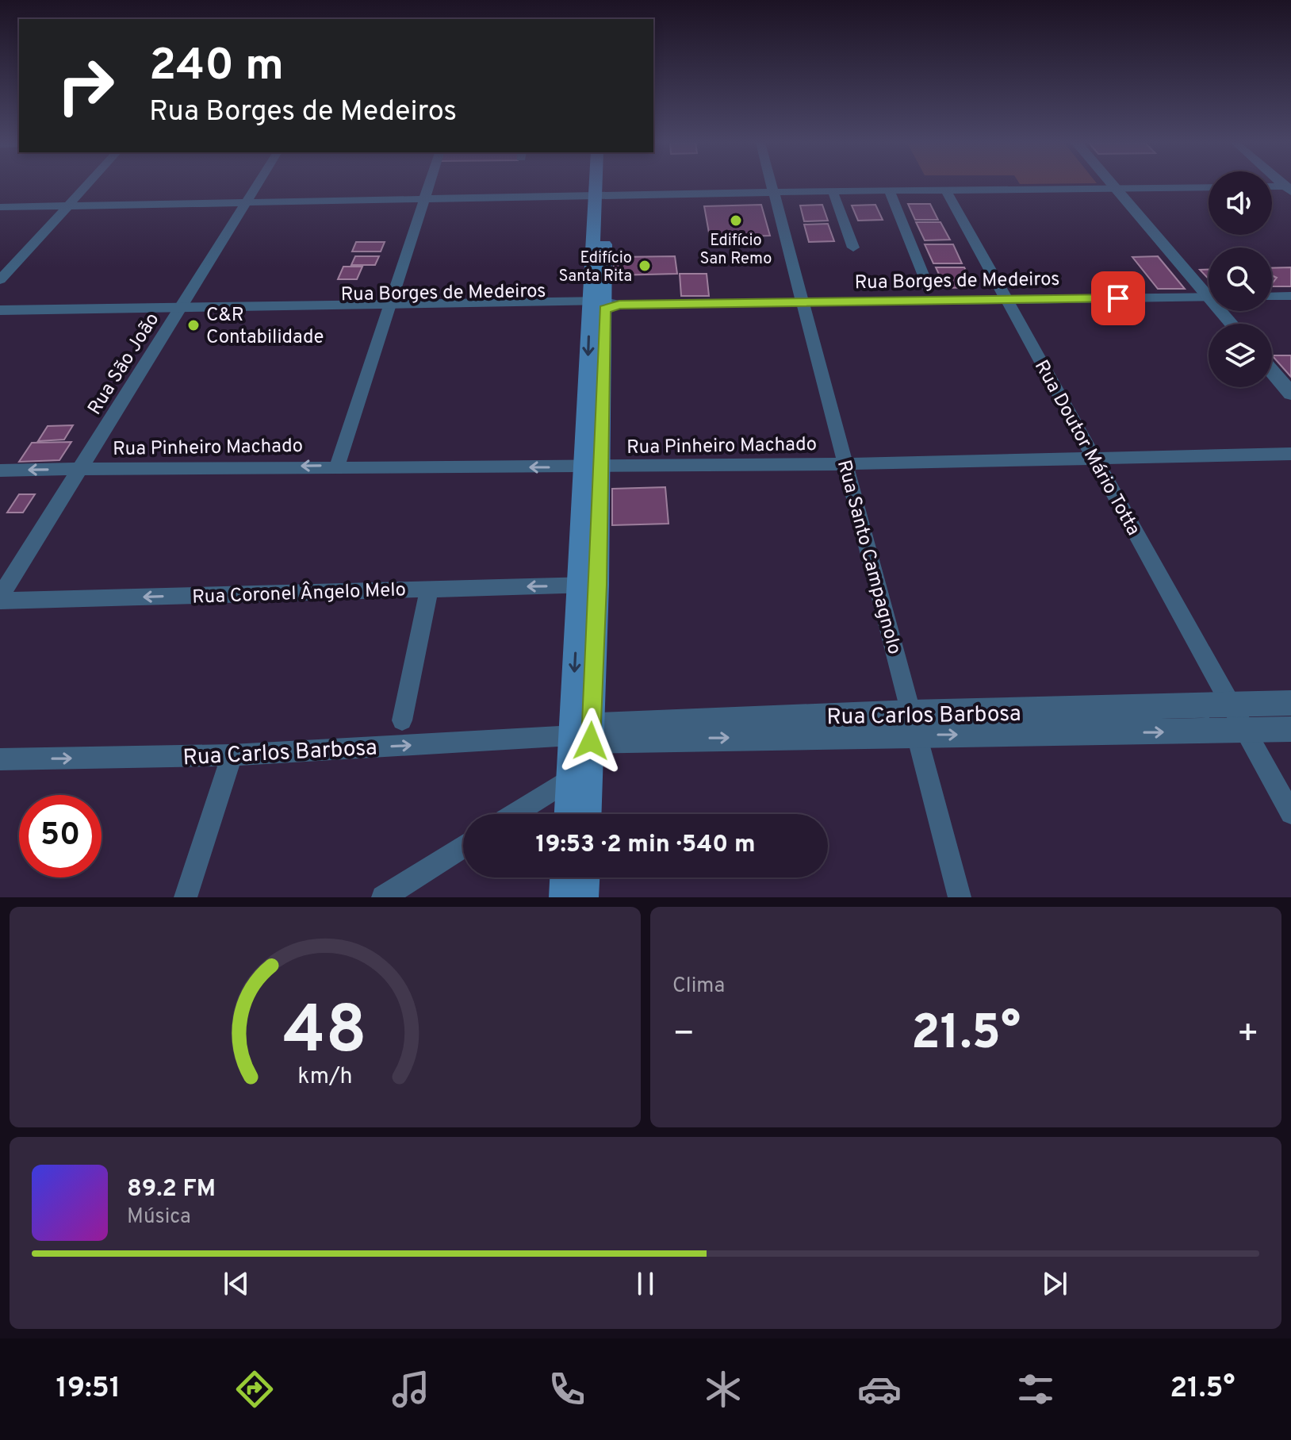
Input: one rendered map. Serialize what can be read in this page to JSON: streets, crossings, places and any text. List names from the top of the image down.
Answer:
{
  "streets": {
    "street": [
      "Rua Borges de Medeiros",
      "Rua São João",
      "Rua Pinheiro Machado",
      "Rua Doutor Mário Totta",
      "Rua Santo Campagnolo",
      "Rua Coronel Ângelo Melo",
      "Rua Carlos Barbosa"
    ]
  },
  "crossings": [
    ["Rua Borges de Medeiros", "Rua São João"],
    ["Rua Borges de Medeiros", "Rua Doutor Mário Totta"],
    ["Rua Borges de Medeiros", "Rua Santo Campagnolo"],
    ["Rua São João", "Rua Pinheiro Machado"],
    ["Rua São João", "Rua Coronel Ângelo Melo"],
    ["Rua Pinheiro Machado", "Rua Doutor Mário Totta"],
    ["Rua Pinheiro Machado", "Rua Santo Campagnolo"],
    ["Rua Doutor Mário Totta", "Rua Carlos Barbosa"],
    ["Rua Santo Campagnolo", "Rua Carlos Barbosa"]
  ],
  "one_way": ["Rua Pinheiro Machado", "Rua Coronel Ângelo Melo", "Rua Carlos Barbosa"],
  "places": ["Edifício San Remo", "Edifício Santa Rita", "C&R Contabilidade"],
  "page": {
    "turn": ["240 m", "Rua Borges de Medeiros"],
    "limit": "50",
    "trip": "19:53 · 2 min · 540 m",
    "tile": "Clima",
    "heat": ["−", "21.5°", "+"],
    "song": ["89.2 FM", "Música"],
    "tabs": ["19:51", "21.5°"],
    "gauge": ["48", "km/h"]
  }
}
